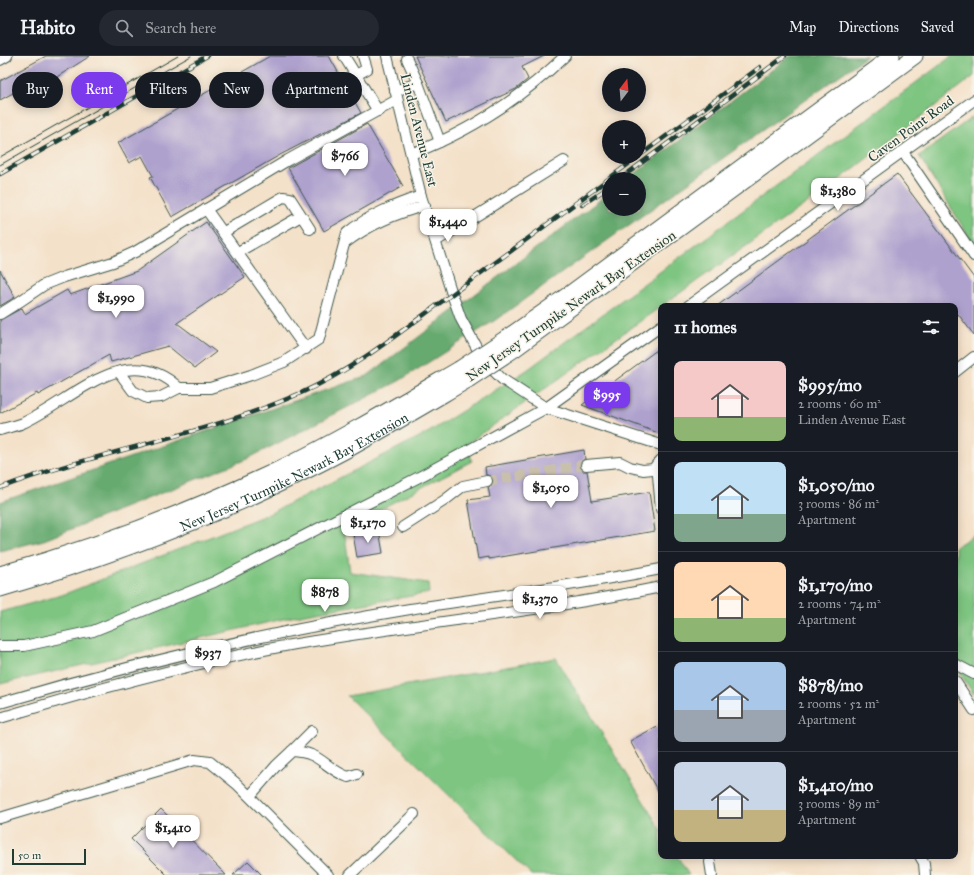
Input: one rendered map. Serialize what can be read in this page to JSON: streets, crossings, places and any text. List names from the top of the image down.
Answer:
{
  "streets": {
    "highway": ["New Jersey Turnpike Newark Bay Extension"],
    "street": ["Caven Point Road", "Linden Avenue East"]
  },
  "scale_bar": "50 m",
  "north": "top",
  "page": {
    "header": "Habito",
    "search": "Search here",
    "nav": ["Map", "Directions", "Saved"],
    "map_buttons": ["+", "−"],
    "chip": [
      "Buy",
      "Rent",
      "Filters",
      "New",
      "Apartment"
    ],
    "price": [
      "$766",
      "$1,380",
      "$1,440",
      "$1,990",
      "$995",
      "$1,050",
      "$1,170",
      "$878",
      "$1,370",
      "$937",
      "$1,410"
    ],
    "heading": "11 homes",
    "list": [
      {
        "name": "$995/mo",
        "note": "2 rooms · 60 m² · Linden Avenue East"
      },
      {
        "name": "$1,050/mo",
        "note": "3 rooms · 86 m² · Apartment"
      },
      {
        "name": "$1,170/mo",
        "note": "2 rooms · 74 m² · Apartment"
      },
      {
        "name": "$878/mo",
        "note": "2 rooms · 52 m² · Apartment"
      },
      {
        "name": "$1,410/mo",
        "note": "3 rooms · 89 m² · Apartment"
      }
    ],
    "scale": "50 m"
  }
}
